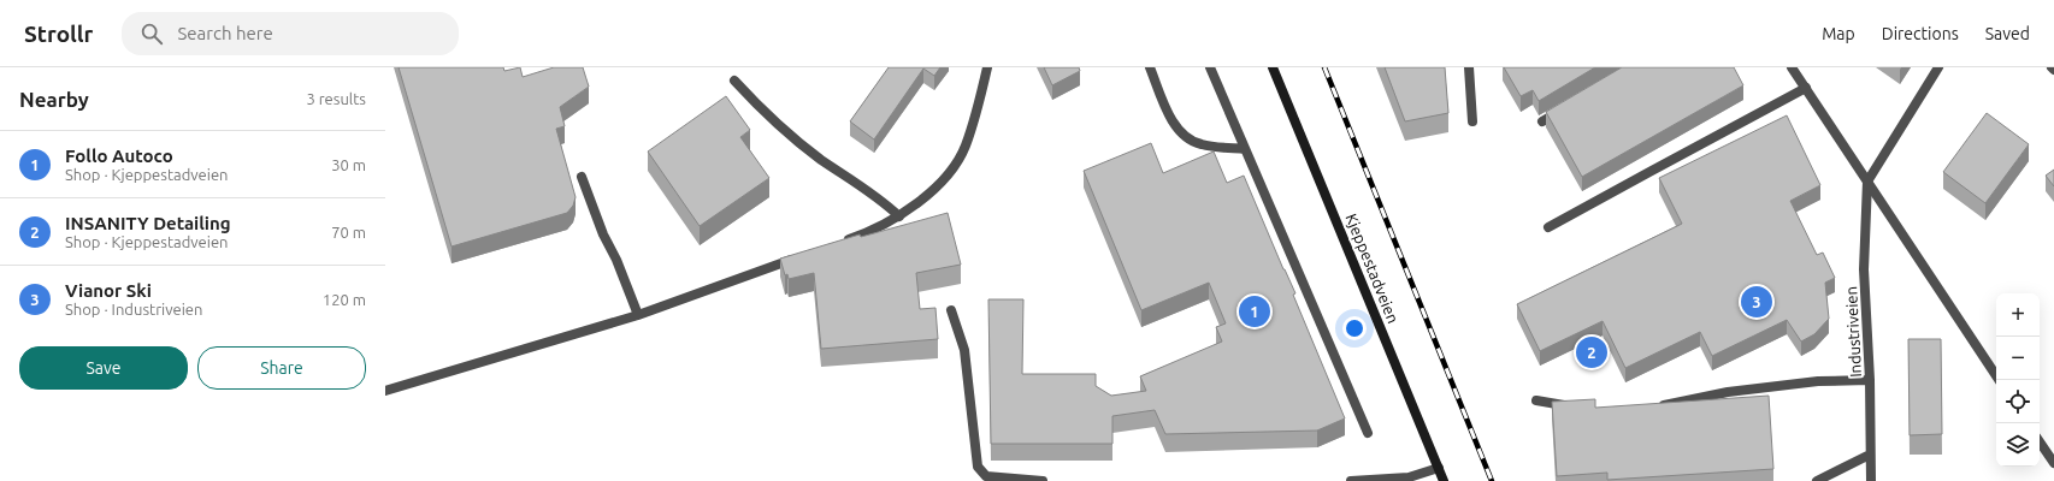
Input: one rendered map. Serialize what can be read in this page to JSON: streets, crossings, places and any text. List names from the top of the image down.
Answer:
{
  "streets": {
    "main road": ["Kjeppestadveien"],
    "street": ["Industriveien"]
  },
  "page": {
    "header": "Strollr",
    "search": "Search here",
    "nav": ["Map", "Directions", "Saved"],
    "heading": ["Nearby", "3 results"],
    "list": [
      {
        "mark": "1",
        "name": "Follo Autoco",
        "note": "Shop · Kjeppestadveien",
        "value": "30 m"
      },
      {
        "mark": "2",
        "name": "INSANITY Detailing",
        "note": "Shop · Kjeppestadveien",
        "value": "70 m"
      },
      {
        "mark": "3",
        "name": "Vianor Ski",
        "note": "Shop · Industriveien",
        "value": "120 m"
      }
    ],
    "pins": ["3", "1", "2"],
    "map_buttons": ["+", "−"],
    "buttons": ["Save", "Share"]
  }
}
